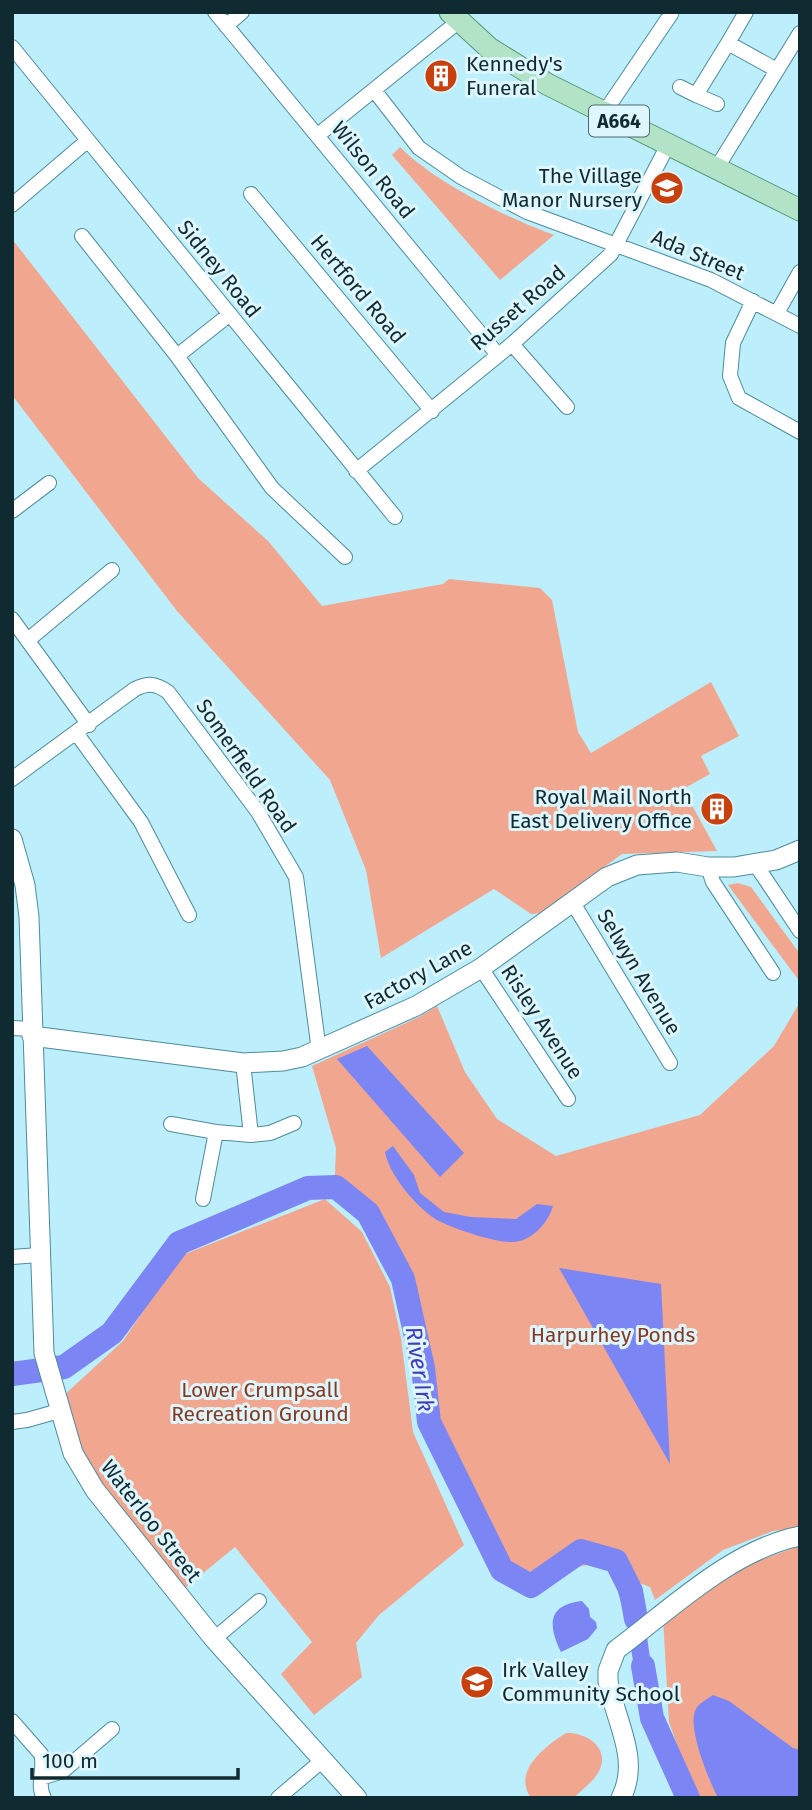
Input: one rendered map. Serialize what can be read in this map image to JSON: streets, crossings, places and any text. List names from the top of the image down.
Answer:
{
  "streets": {
    "main road": ["A664"],
    "street": [
      "Wilson Road",
      "Ada Street",
      "Sidney Road",
      "Hertford Road",
      "Russet Road",
      "Somerfield Road",
      "Selwyn Avenue",
      "Factory Lane",
      "Risley Avenue",
      "Waterloo Street"
    ]
  },
  "crossings": [
    ["A664", "Russet Road"],
    ["Wilson Road", "Russet Road"],
    ["Ada Street", "Russet Road"],
    ["Sidney Road", "Russet Road"],
    ["Hertford Road", "Russet Road"],
    ["Somerfield Road", "Factory Lane"],
    ["Selwyn Avenue", "Factory Lane"],
    ["Factory Lane", "Risley Avenue"],
    ["Factory Lane", "Waterloo Street"]
  ],
  "water": ["River Irk"],
  "parks": ["Harpurhey Ponds", "Lower Crumpsall Recreation Ground"],
  "places": {
    "building": ["Kennedy's Funeral", "Royal Mail North East Delivery Office"],
    "school or university": ["The Village Manor Nursery", "Irk Valley Community School"]
  },
  "scale_bar": "100 m"
}
